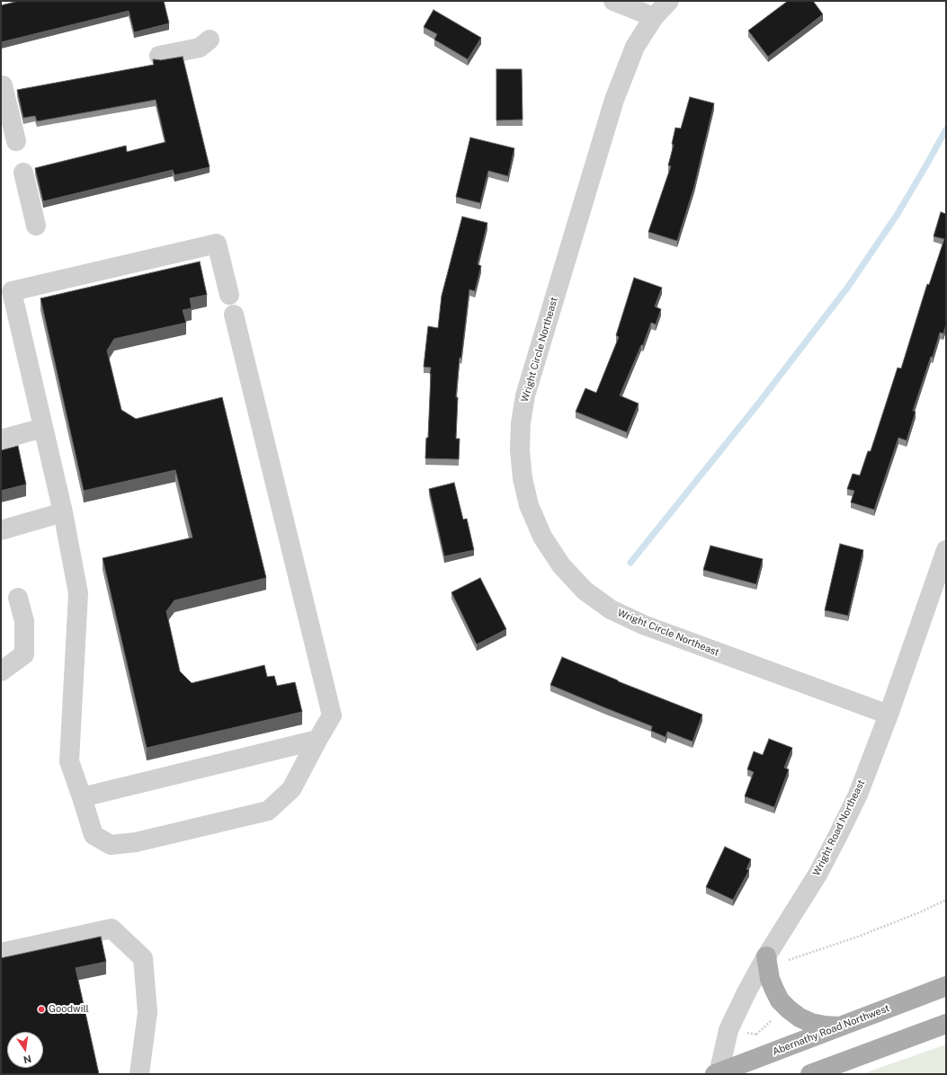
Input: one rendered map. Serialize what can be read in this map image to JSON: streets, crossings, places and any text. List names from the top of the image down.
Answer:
{
  "streets": {
    "main road": ["Abernathy Road Northwest"],
    "street": ["Wright Circle Northeast", "Wright Road Northeast"]
  },
  "crossings": [
    ["Wright Circle Northeast", "Wright Road Northeast"],
    ["Wright Road Northeast", "Abernathy Road Northwest"]
  ],
  "places": ["Goodwill"],
  "north": "bottom"
}
